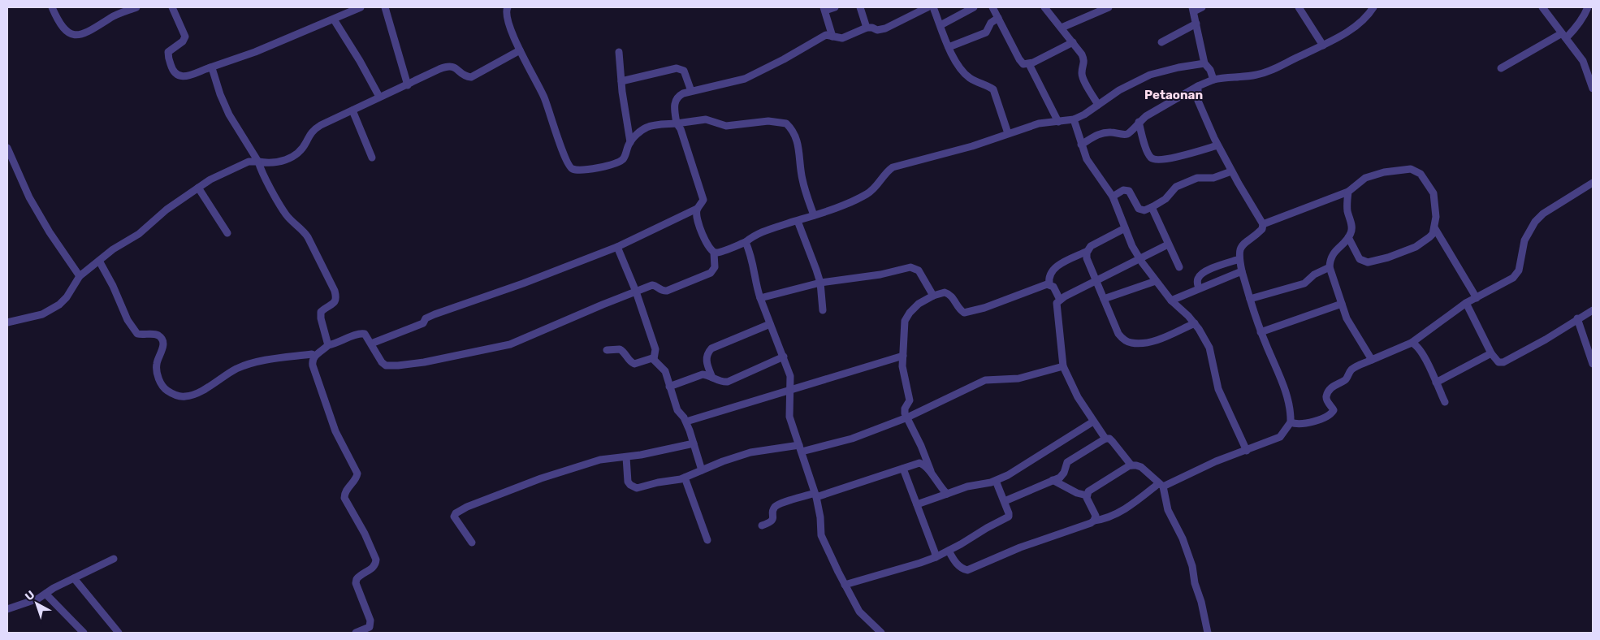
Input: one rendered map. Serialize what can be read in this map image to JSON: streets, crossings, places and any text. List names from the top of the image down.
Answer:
{
  "districts": ["Petaonan"],
  "north": "top left"
}
